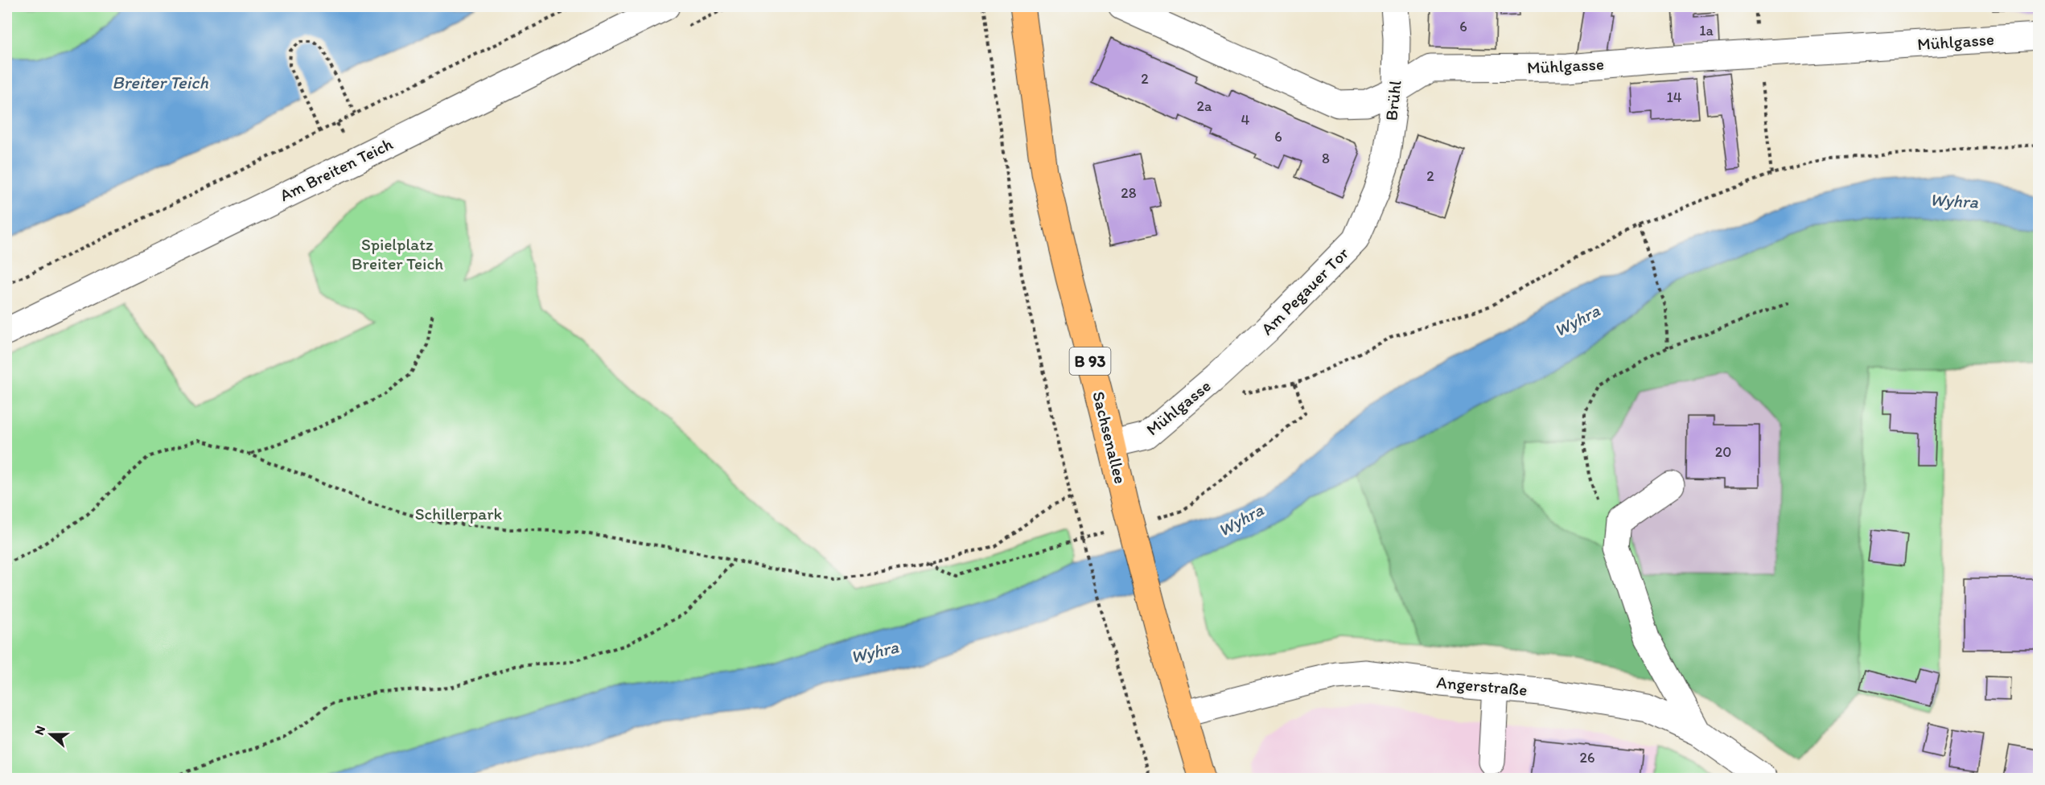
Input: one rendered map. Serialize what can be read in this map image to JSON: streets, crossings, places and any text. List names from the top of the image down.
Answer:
{
  "streets": {
    "main road": ["B 93", "Sachsenallee"],
    "street": [
      "Mühlgasse",
      "Brühl",
      "Am Breiten Teich",
      "Am Pegauer Tor",
      "Angerstraße"
    ]
  },
  "crossings": [
    ["Mühlgasse", "Brühl"],
    ["Mühlgasse", "Am Pegauer Tor"],
    ["Mühlgasse", "Sachsenallee"],
    ["Brühl", "Am Pegauer Tor"],
    ["Sachsenallee", "Angerstraße"]
  ],
  "water": ["Breiter Teich", "Wyhra"],
  "parks": ["Spielplatz Breiter Teich", "Schillerpark"],
  "house_numbers": [
    "6",
    "1a",
    "2",
    "14",
    "2a",
    "4",
    "6",
    "8",
    "2",
    "28",
    "20",
    "26"
  ],
  "north": "left"
}
